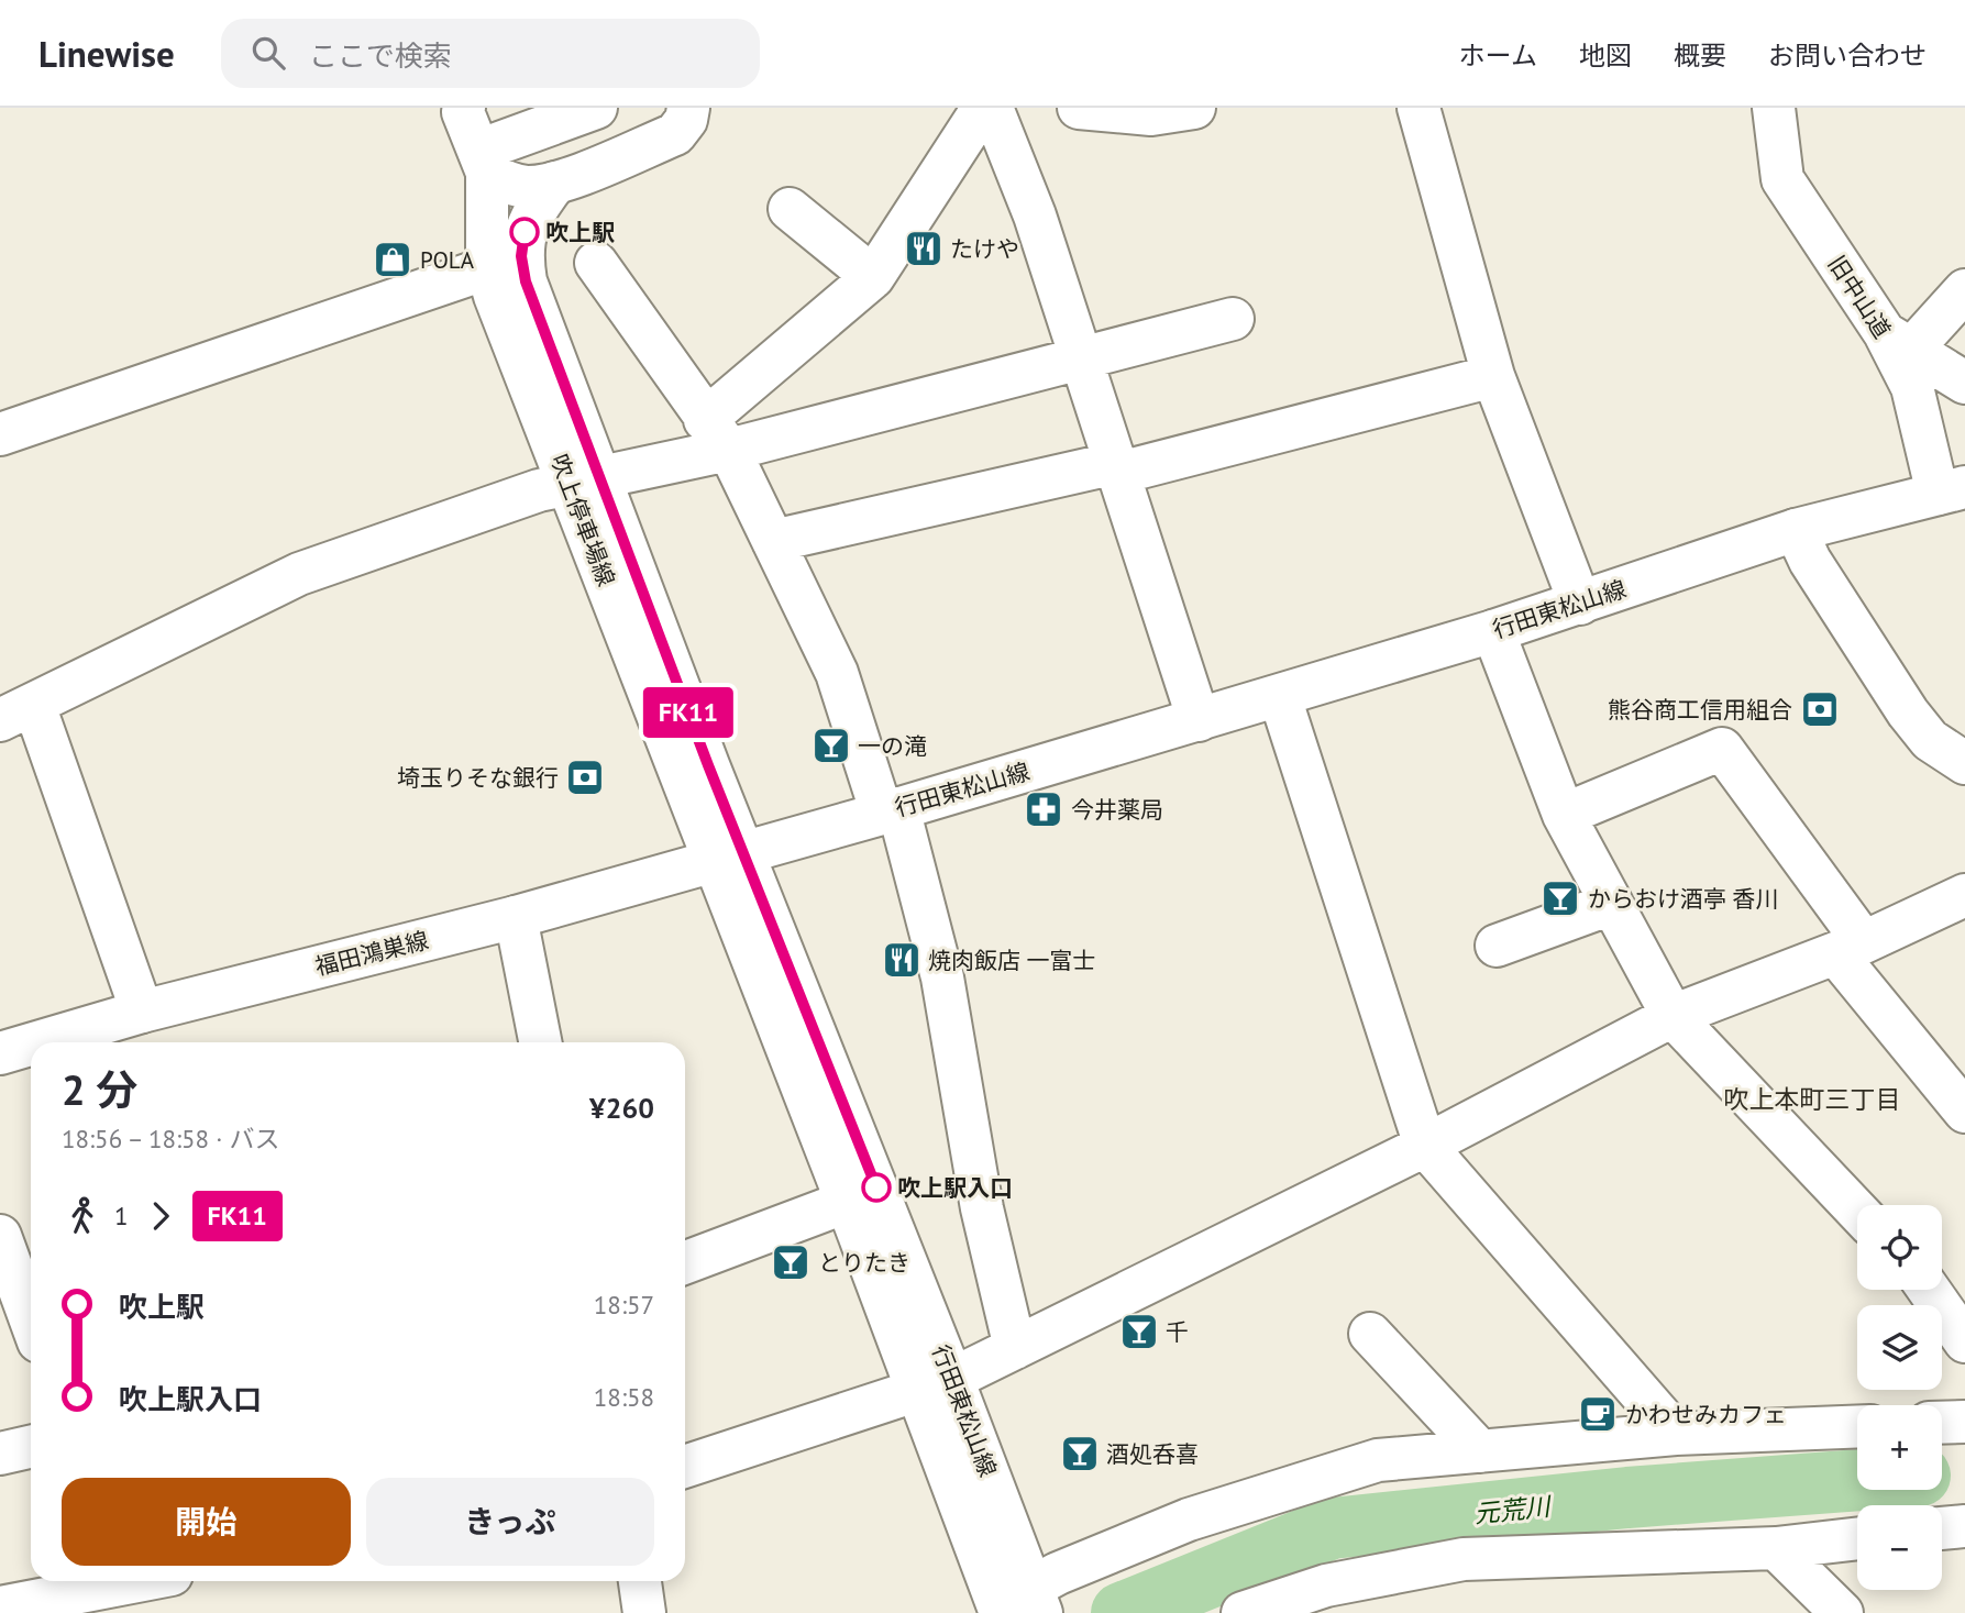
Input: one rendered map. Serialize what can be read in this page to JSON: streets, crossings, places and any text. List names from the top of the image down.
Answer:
{
  "streets": {
    "street": [
      "旧中山道",
      "吹上停車場線",
      "行田東松山線",
      "福田鴻巣線"
    ]
  },
  "crossings": [
    ["旧中山道", "行田東松山線"],
    ["吹上停車場線", "行田東松山線"],
    ["吹上停車場線", "福田鴻巣線"],
    ["行田東松山線", "福田鴻巣線"]
  ],
  "districts": ["吹上本町三丁目"],
  "water": ["元荒川"],
  "places": {
    "other": ["吹上駅", "吹上駅入口"],
    "restaurant": ["たけや", "焼肉飯店 一富士"],
    "shop": ["POLA"],
    "bank": ["熊谷商工信用組合", "埼玉りそな銀行"],
    "bar": [
      "一の滝",
      "からおけ酒亭 香川",
      "とりたき",
      "千",
      "酒処呑喜"
    ],
    "pharmacy": ["今井薬局"],
    "cafe": ["かわせみカフェ"]
  },
  "lines": ["bus line FK11"],
  "page": {
    "header": "Linewise",
    "search": "ここで検索",
    "nav": [
      "ホーム",
      "地図",
      "概要",
      "お問い合わせ"
    ],
    "on_map": "FK11",
    "heading": ["2 分", "18:56 – 18:58 · バス", "¥260"],
    "legs": ["1", "FK11"],
    "map_buttons": ["+", "−"],
    "list": [
      {
        "name": "吹上駅",
        "value": "18:57"
      },
      {
        "name": "吹上駅入口",
        "value": "18:58"
      }
    ],
    "buttons": ["開始", "きっぷ"]
  }
}
